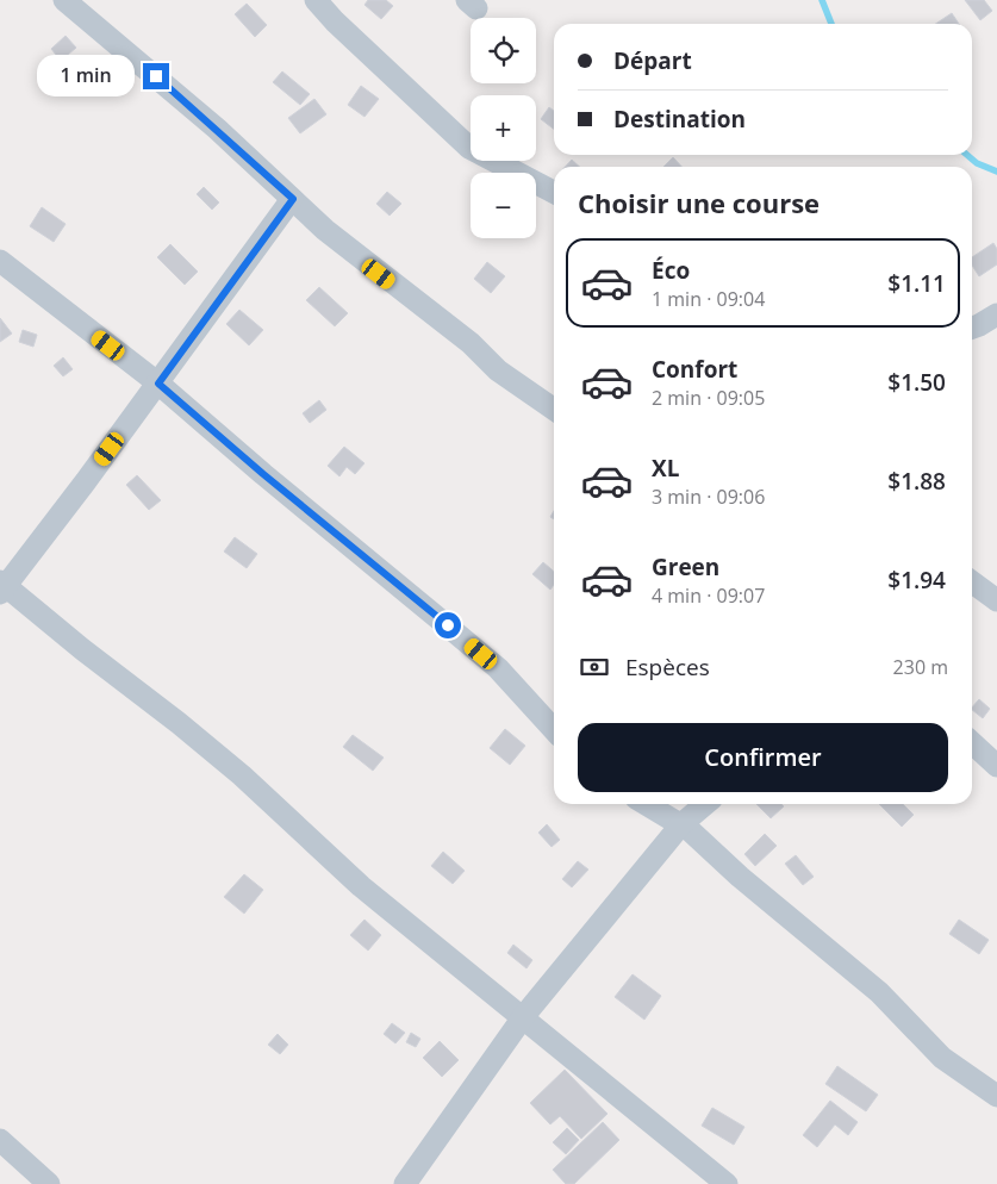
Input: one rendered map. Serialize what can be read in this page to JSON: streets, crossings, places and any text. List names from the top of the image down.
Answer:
{
  "page": {
    "map_buttons": ["+", "−"],
    "banner": ["Départ", "Destination"],
    "bubble": "1 min",
    "heading": "Choisir une course",
    "list": [
      {
        "name": "Éco",
        "note": "1 min · 09:04",
        "value": "$1.11"
      },
      {
        "name": "Confort",
        "note": "2 min · 09:05",
        "value": "$1.50"
      },
      {
        "name": "XL",
        "note": "3 min · 09:06",
        "value": "$1.88"
      },
      {
        "name": "Green",
        "note": "4 min · 09:07",
        "value": "$1.94"
      }
    ],
    "pay": ["Espèces", "230 m"],
    "buttons": "Confirmer"
  }
}
